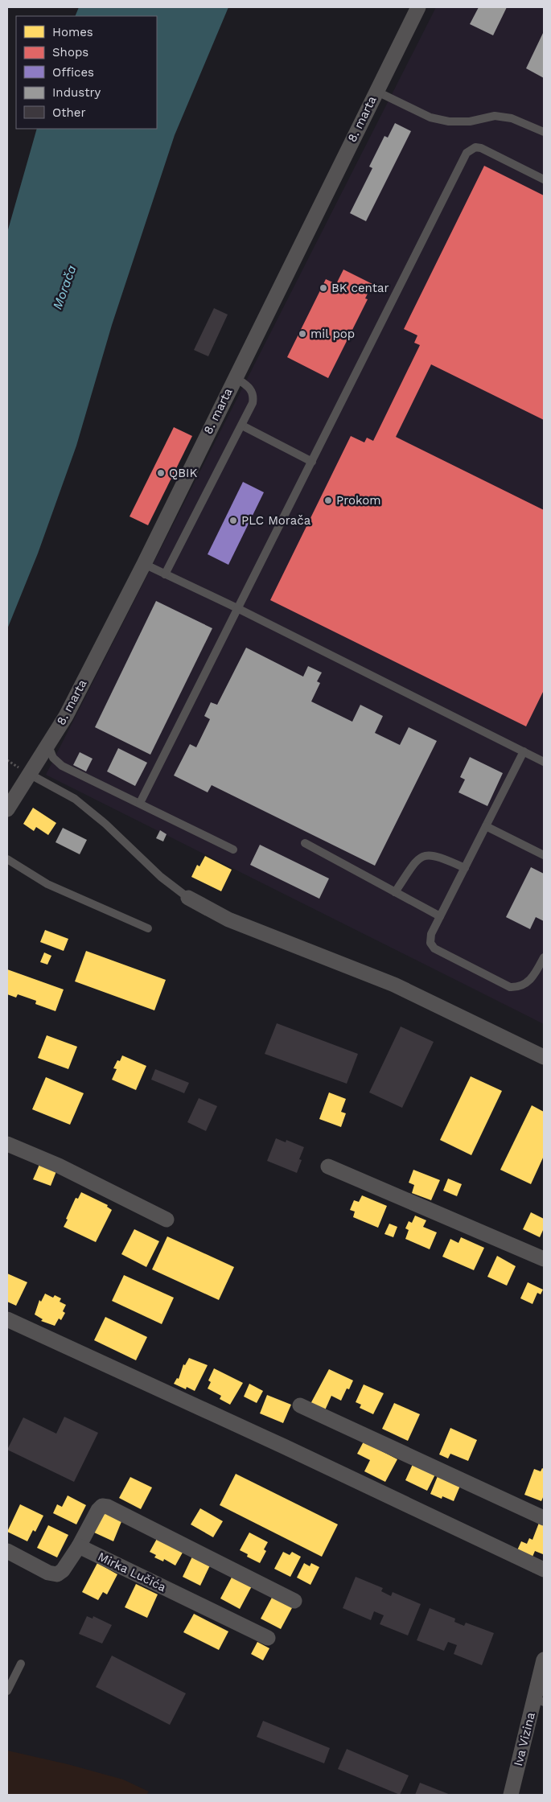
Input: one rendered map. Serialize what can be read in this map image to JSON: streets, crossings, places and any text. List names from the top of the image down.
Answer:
{
  "streets": {
    "street": ["8. marta", "Mirka Lučića", "Iva Vizina"]
  },
  "water": ["Morača"],
  "places": [
    "BK centar",
    "mil pop",
    "QBIK",
    "Prokom",
    "PLC Morača"
  ],
  "legend": [
    "Homes",
    "Shops",
    "Offices",
    "Industry",
    "Other"
  ]
}
